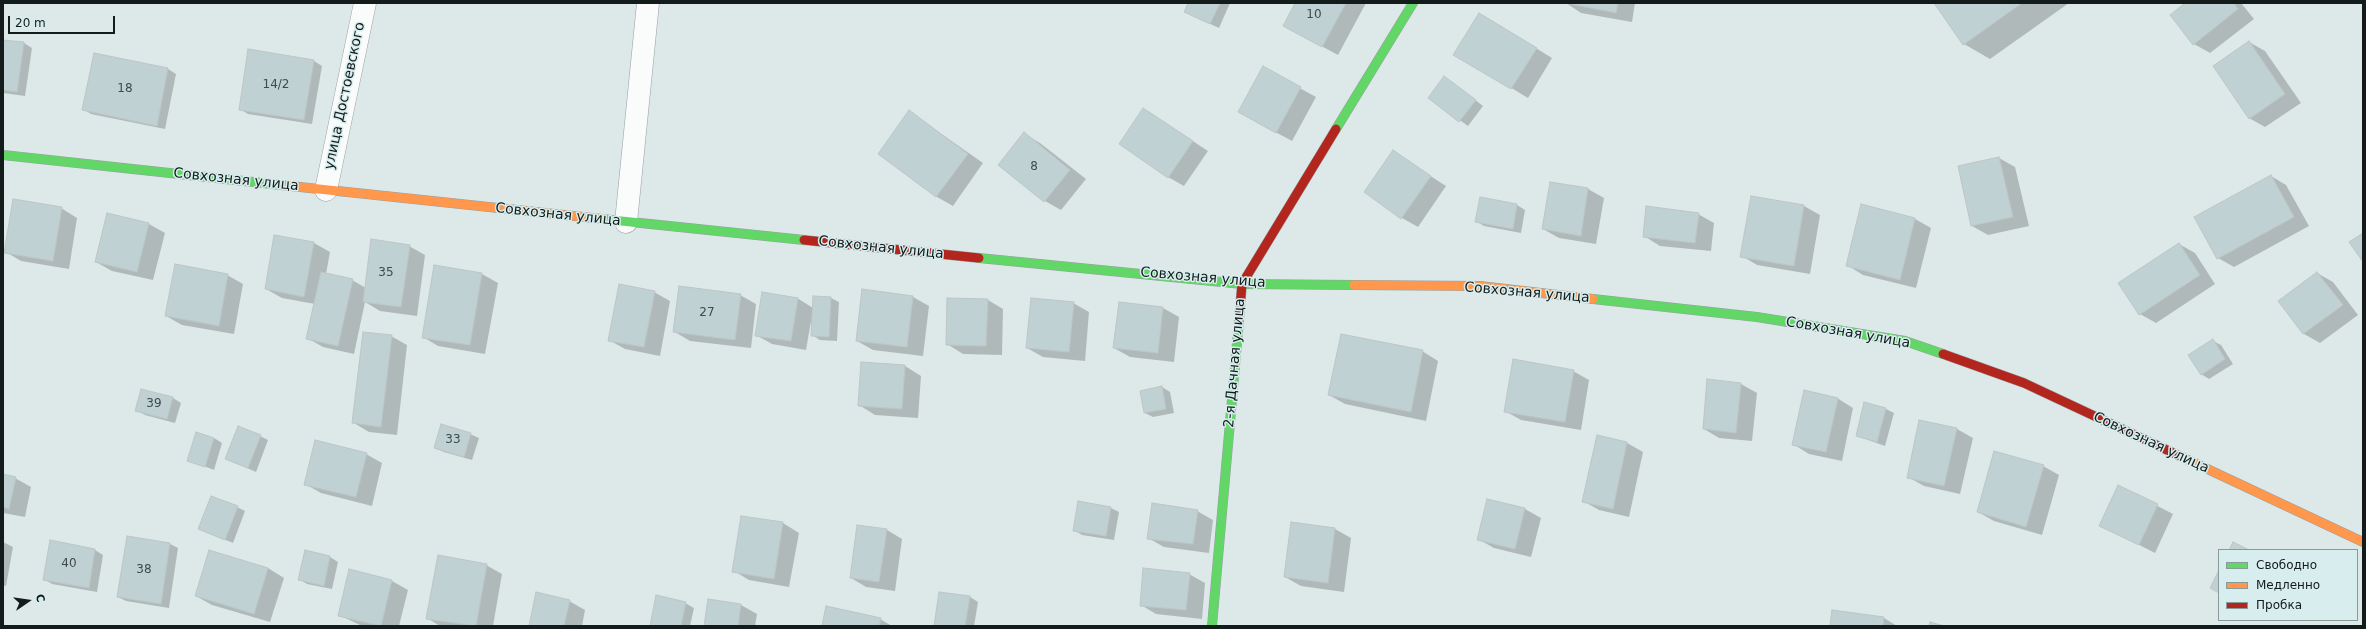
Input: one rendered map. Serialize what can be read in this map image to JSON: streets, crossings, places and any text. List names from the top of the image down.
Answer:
{
  "streets": {
    "street": ["улица Достоевского", "Совхозная улица", "2-я Дачная улица"]
  },
  "crossings": [
    ["улица Достоевского", "Совхозная улица"],
    ["Совхозная улица", "2-я Дачная улица"]
  ],
  "house_numbers": [
    "10",
    "14/2",
    "18",
    "8",
    "35",
    "27",
    "39",
    "33",
    "40",
    "38"
  ],
  "legend": ["Свободно", "Медленно", "Пробка"],
  "scale_bar": "20 m",
  "north": "right"
}
